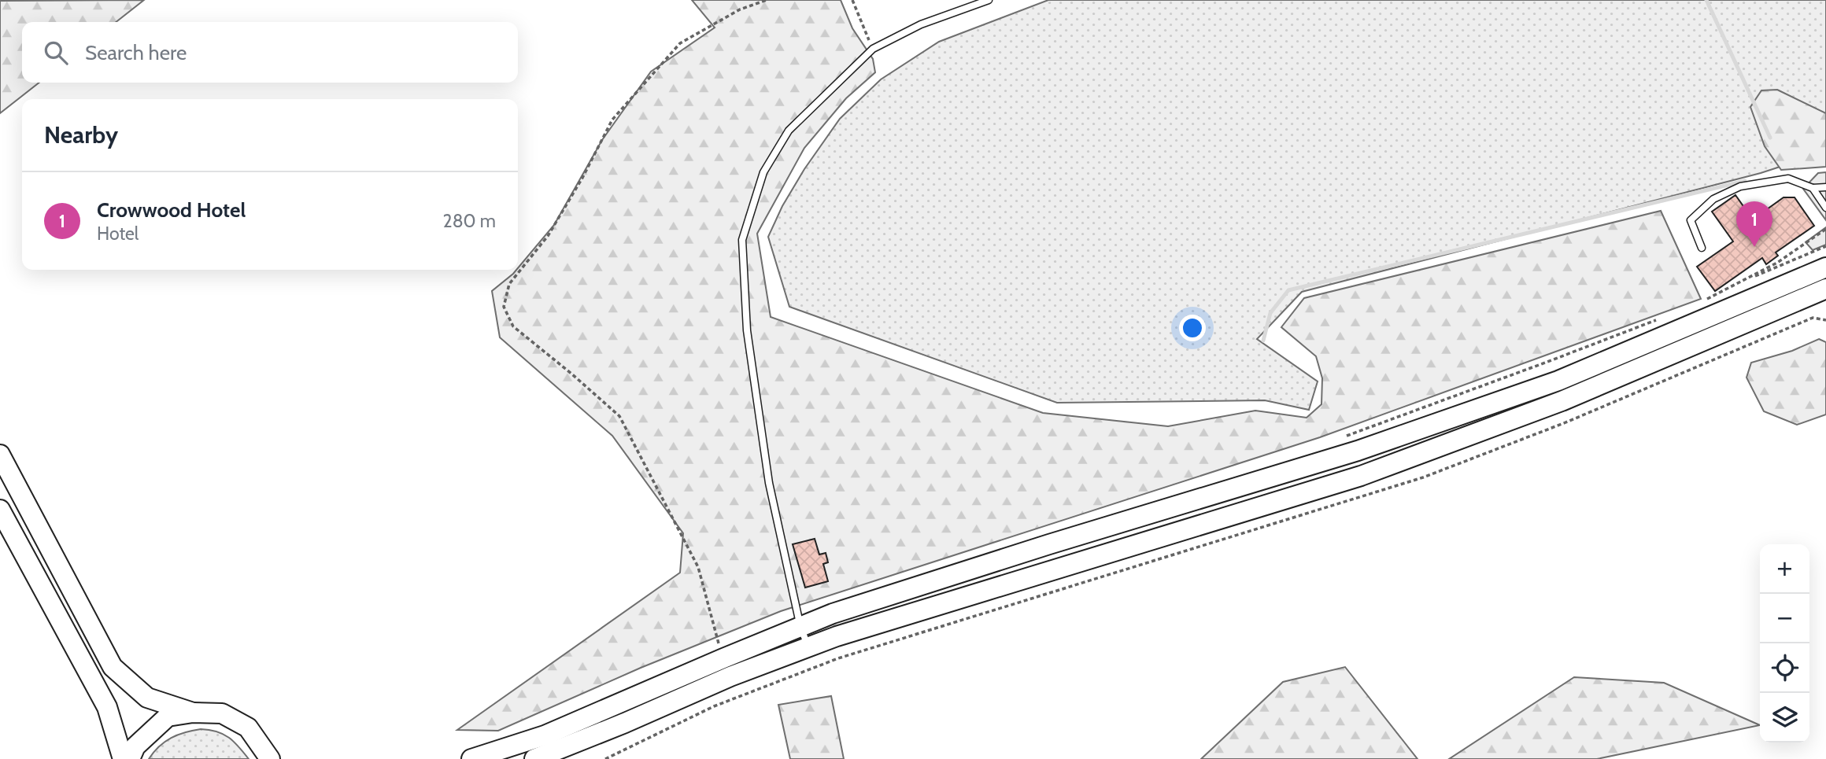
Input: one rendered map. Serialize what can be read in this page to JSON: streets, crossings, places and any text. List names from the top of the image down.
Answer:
{
  "page": {
    "search": "Search here",
    "heading": "Nearby",
    "list": [
      {
        "mark": "1",
        "name": "Crowwood Hotel",
        "note": "Hotel",
        "value": "280 m"
      }
    ],
    "pins": "1",
    "map_buttons": ["+", "−"]
  }
}
